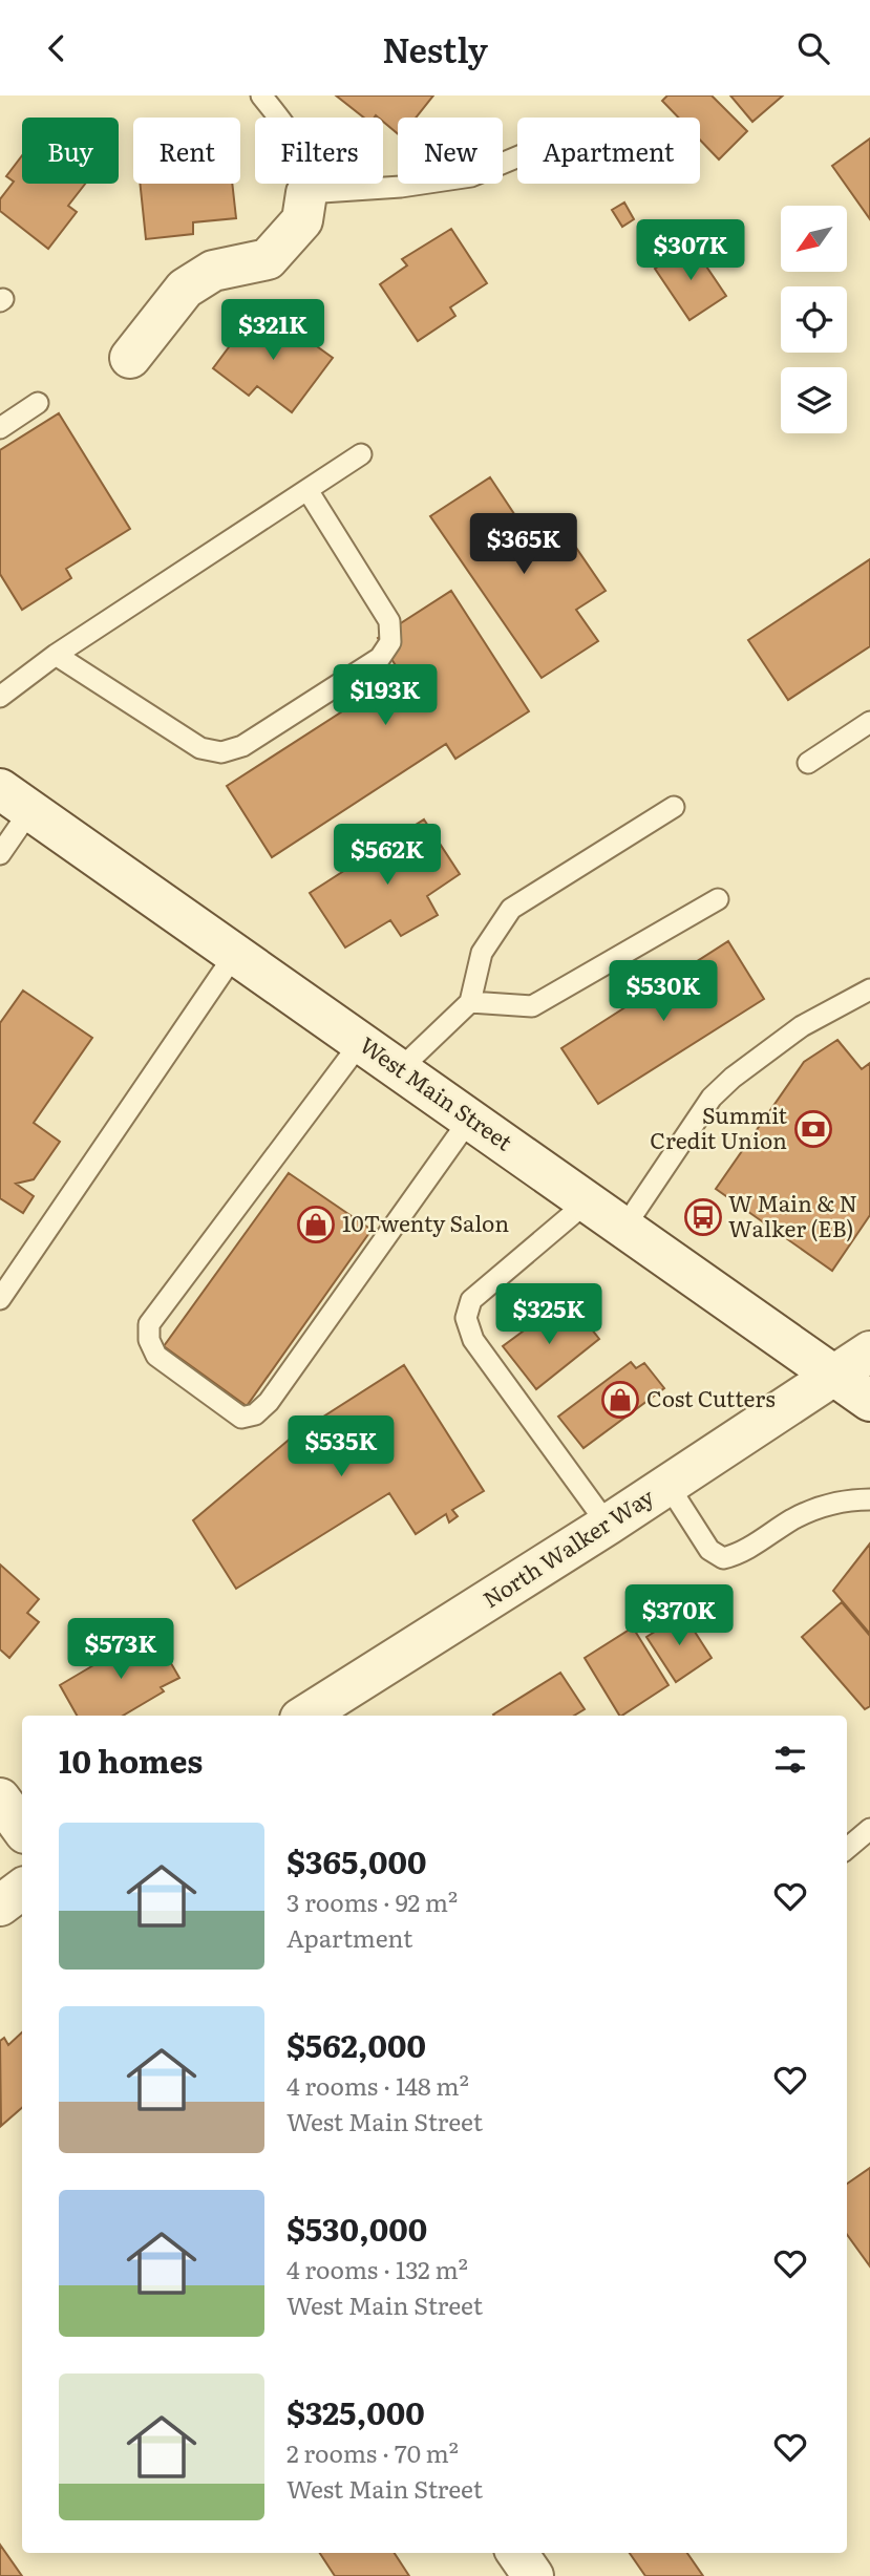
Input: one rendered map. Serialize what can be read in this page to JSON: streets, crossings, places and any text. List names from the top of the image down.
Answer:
{
  "streets": {
    "street": ["West Main Street", "North Walker Way"]
  },
  "crossings": [
    ["West Main Street", "North Walker Way"]
  ],
  "places": {
    "bank": ["Summit Credit Union"],
    "bus stop": ["W Main & N Walker (EB)"],
    "shop": ["10Twenty Salon", "Cost Cutters"]
  },
  "north": "bottom left",
  "page": {
    "header": "Nestly",
    "chip": [
      "Buy",
      "Rent",
      "Filters",
      "New",
      "Apartment"
    ],
    "price": [
      "$307K",
      "$321K",
      "$365K",
      "$193K",
      "$562K",
      "$530K",
      "$325K",
      "$535K",
      "$370K",
      "$573K"
    ],
    "heading": "10 homes",
    "list": [
      {
        "name": "$365,000",
        "note": "3 rooms · 92 m² · Apartment"
      },
      {
        "name": "$562,000",
        "note": "4 rooms · 148 m² · West Main Street"
      },
      {
        "name": "$530,000",
        "note": "4 rooms · 132 m² · West Main Street"
      },
      {
        "name": "$325,000",
        "note": "2 rooms · 70 m² · West Main Street"
      }
    ]
  }
}
